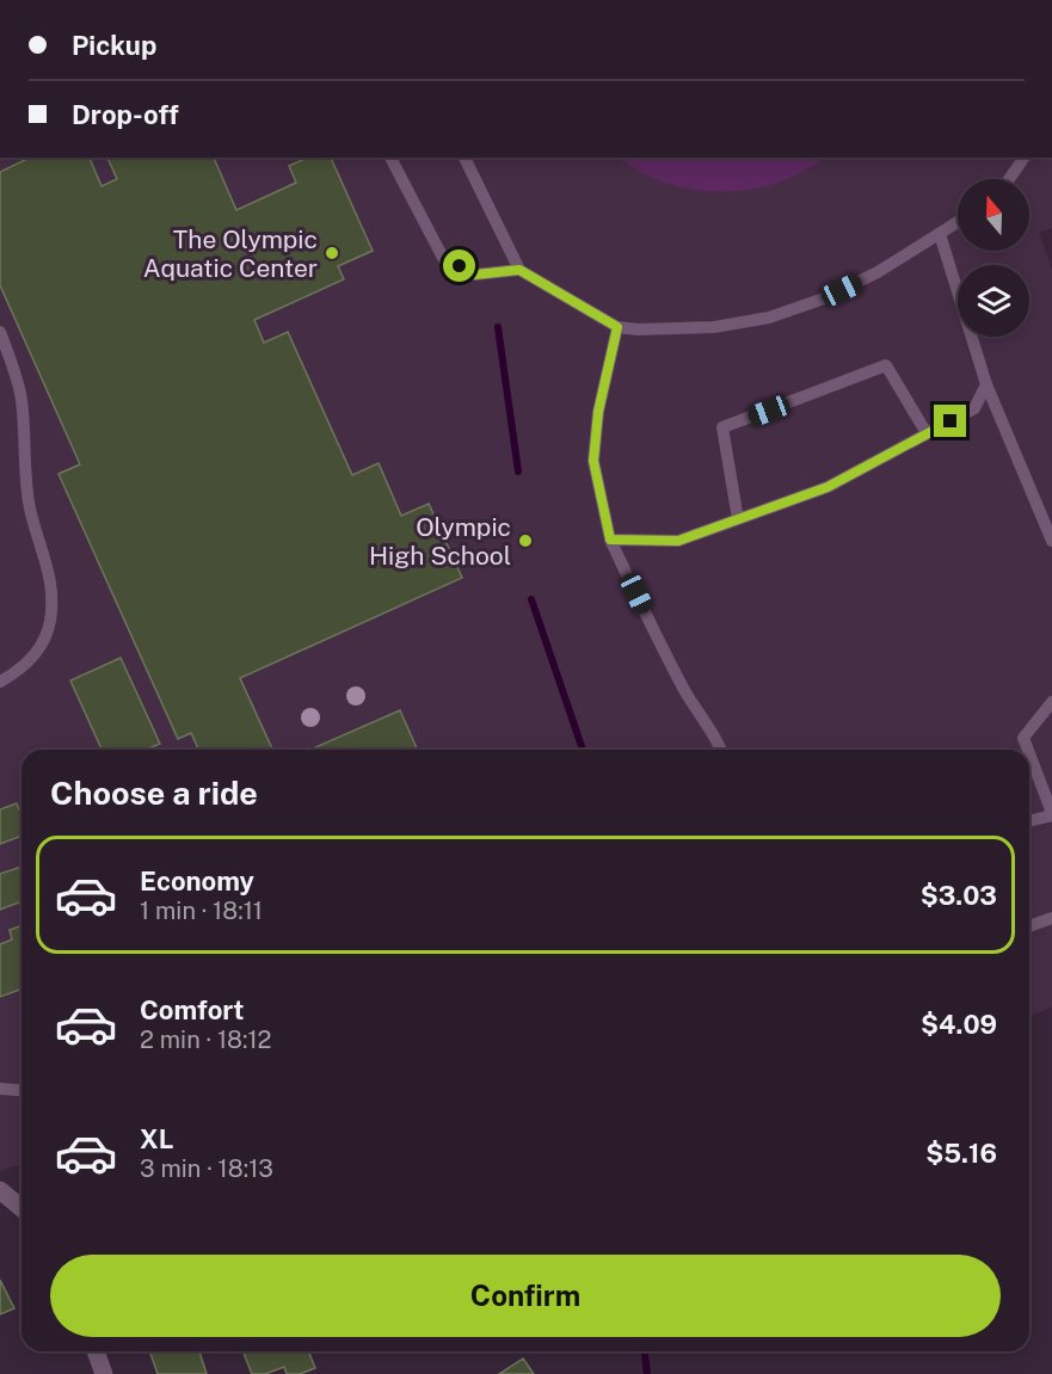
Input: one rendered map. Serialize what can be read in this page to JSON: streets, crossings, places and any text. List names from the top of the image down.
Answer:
{
  "places": ["The Olympic Aquatic Center", "Olympic High School"],
  "north": "top",
  "page": {
    "banner": ["Pickup", "Drop-off"],
    "heading": "Choose a ride",
    "list": [
      {
        "name": "Economy",
        "note": "1 min · 18:11",
        "value": "$3.03"
      },
      {
        "name": "Comfort",
        "note": "2 min · 18:12",
        "value": "$4.09"
      },
      {
        "name": "XL",
        "note": "3 min · 18:13",
        "value": "$5.16"
      }
    ],
    "buttons": "Confirm"
  }
}
